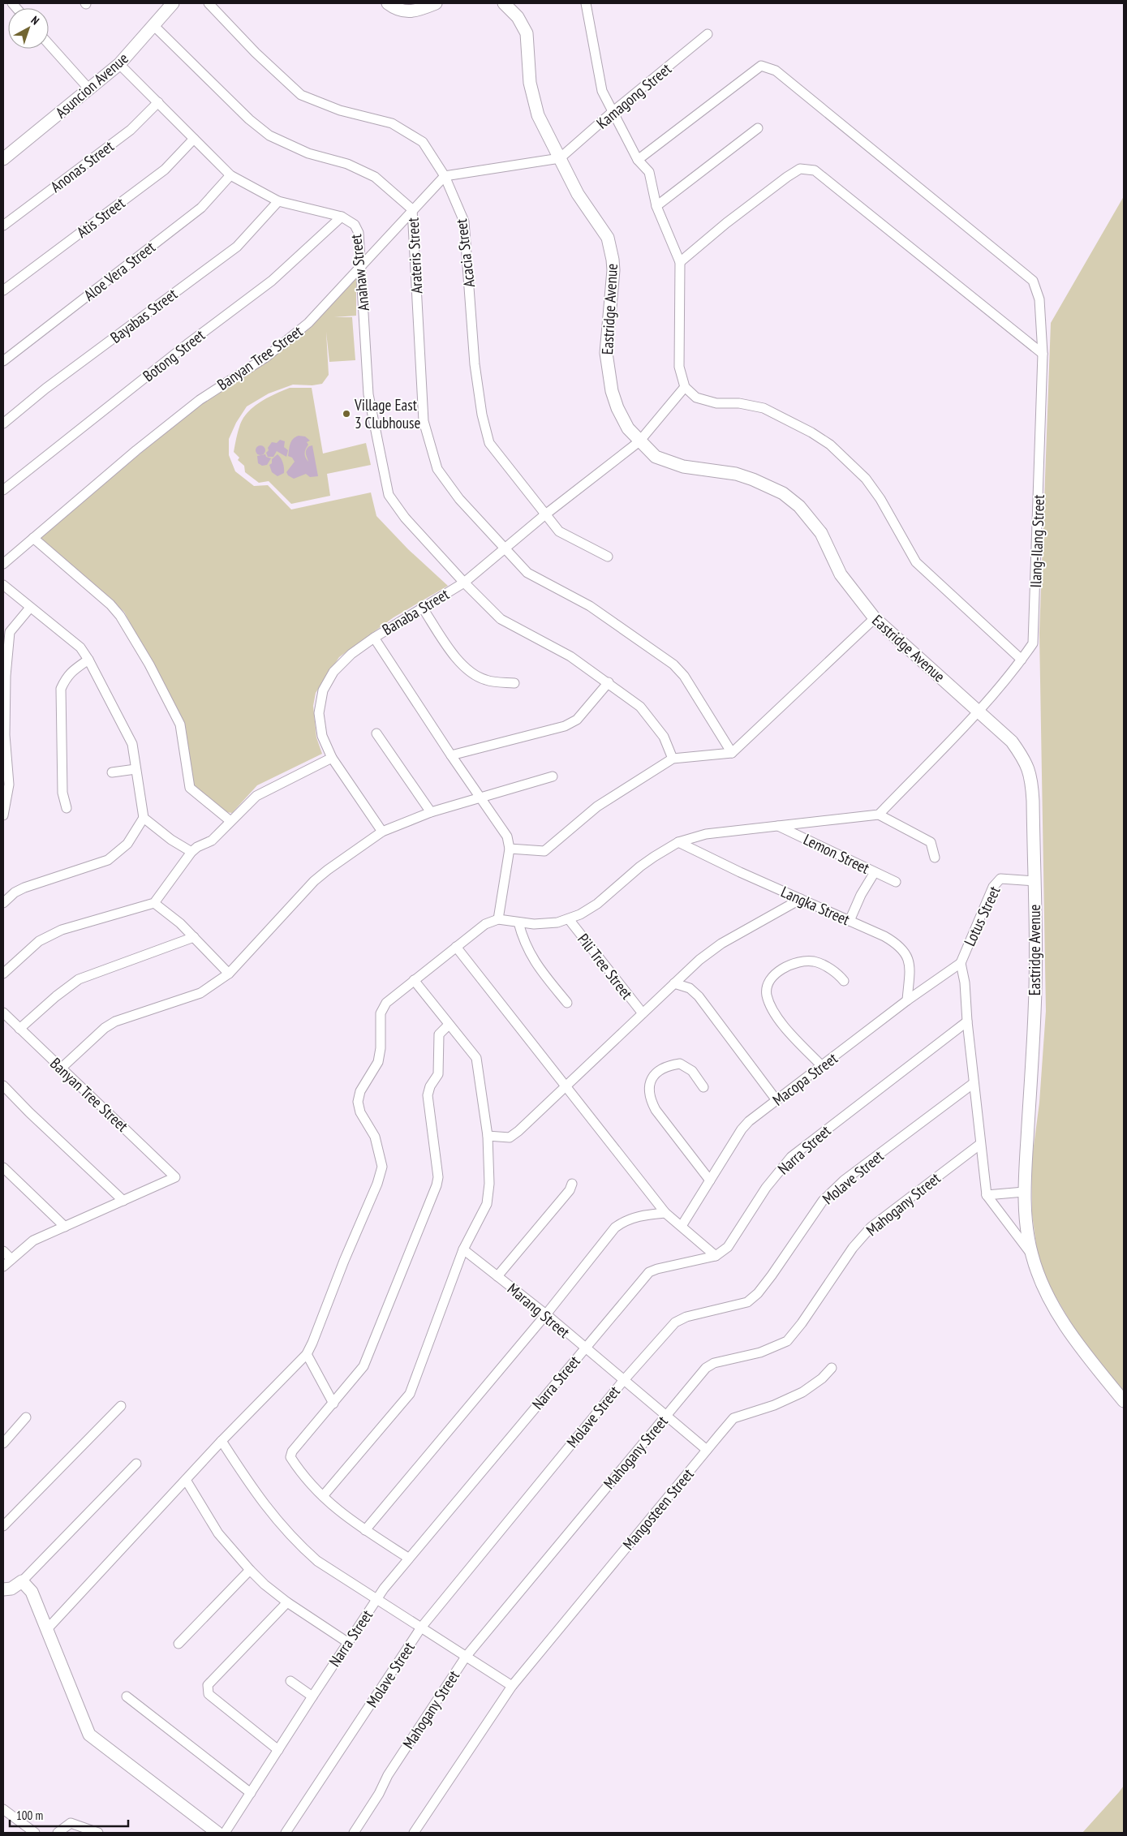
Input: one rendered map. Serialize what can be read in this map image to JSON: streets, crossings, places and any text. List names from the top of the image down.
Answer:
{
  "streets": {
    "street": [
      "Asuncion Avenue",
      "Kamagong Street",
      "Anonas Street",
      "Atis Street",
      "Acacia Street",
      "Arateris Street",
      "Aloe Vera Street",
      "Anahaw Street",
      "Eastridge Avenue",
      "Bayabas Street",
      "Botong Street",
      "Banyan Tree Street",
      "Ilang-Ilang Street",
      "Banaba Street",
      "Lemon Street",
      "Langka Street",
      "Lotus Street",
      "Pili Tree Street",
      "Macopa Street",
      "Narra Street",
      "Molave Street",
      "Mahogany Street",
      "Marang Street",
      "Mangosteen Street"
    ]
  },
  "crossings": [
    ["Asuncion Avenue", "Arateris Street"],
    ["Asuncion Avenue", "Anahaw Street"],
    ["Kamagong Street", "Eastridge Avenue"],
    ["Anonas Street", "Anahaw Street"],
    ["Atis Street", "Anahaw Street"],
    ["Acacia Street", "Banyan Tree Street"],
    ["Acacia Street", "Banaba Street"],
    ["Arateris Street", "Banyan Tree Street"],
    ["Arateris Street", "Banaba Street"],
    ["Aloe Vera Street", "Anahaw Street"],
    ["Anahaw Street", "Bayabas Street"],
    ["Anahaw Street", "Botong Street"],
    ["Anahaw Street", "Banyan Tree Street"],
    ["Anahaw Street", "Banaba Street"],
    ["Eastridge Avenue", "Ilang-Ilang Street"],
    ["Eastridge Avenue", "Banaba Street"],
    ["Eastridge Avenue", "Lotus Street"],
    ["Langka Street", "Macopa Street"],
    ["Lotus Street", "Macopa Street"],
    ["Narra Street", "Marang Street"],
    ["Molave Street", "Marang Street"],
    ["Mahogany Street", "Marang Street"],
    ["Marang Street", "Mangosteen Street"]
  ],
  "places": ["Village East 3 Clubhouse"],
  "scale_bar": "100 m",
  "north": "top right"
}
